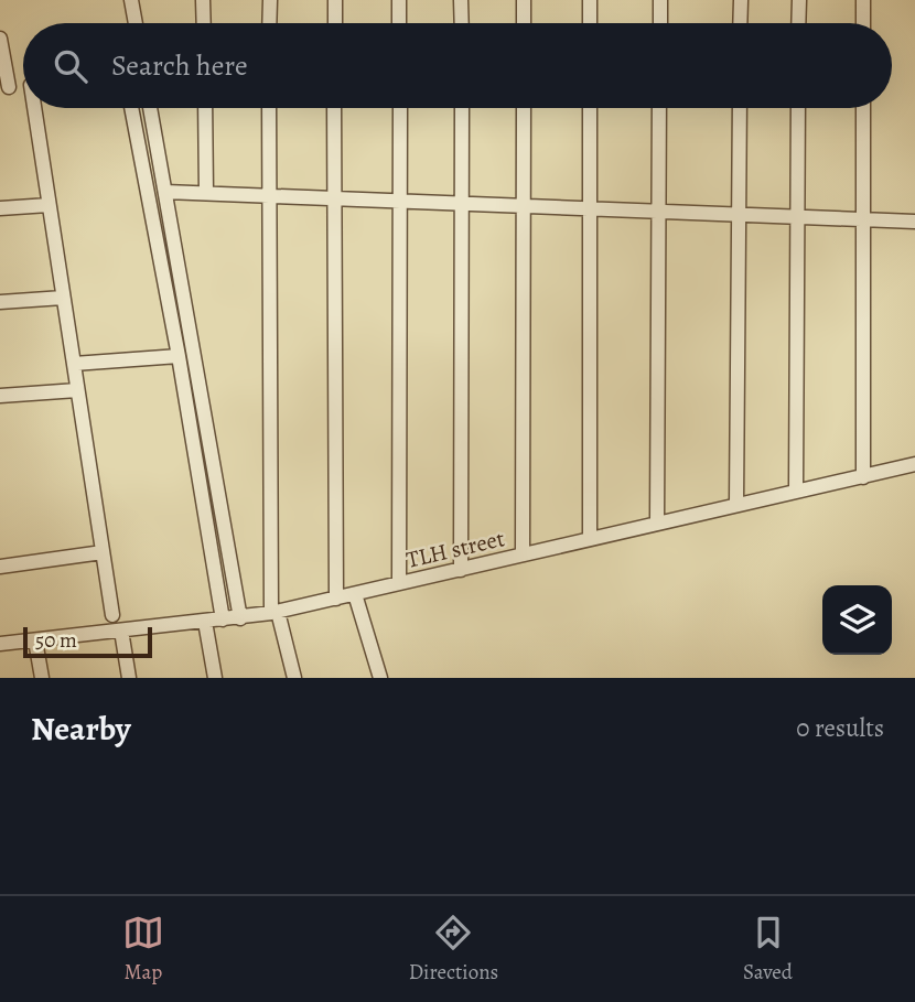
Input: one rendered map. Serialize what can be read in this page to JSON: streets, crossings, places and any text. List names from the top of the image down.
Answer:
{
  "streets": {
    "street": ["TLH street"]
  },
  "scale_bar": "50 m",
  "page": {
    "search": "Search here",
    "scale": "50 m",
    "heading": ["Nearby", "0 results"],
    "nav": ["Map", "Directions", "Saved"]
  }
}
